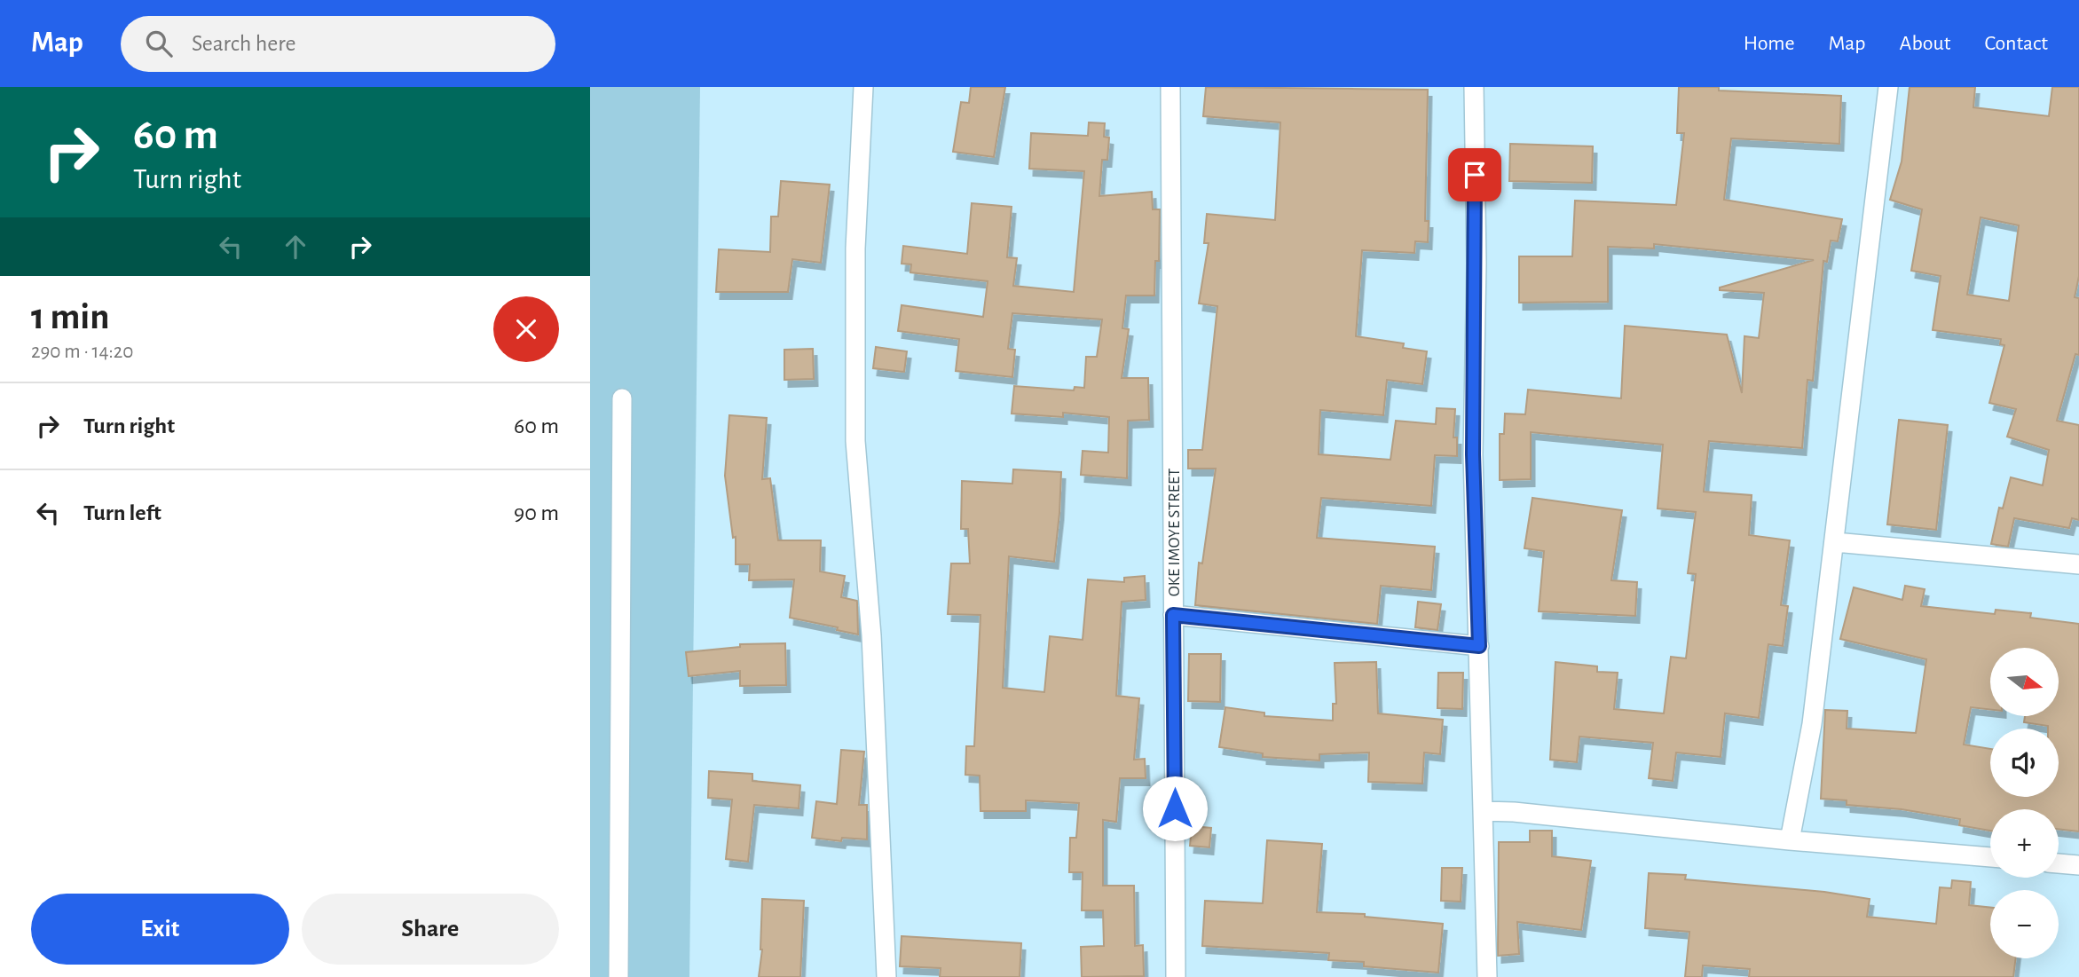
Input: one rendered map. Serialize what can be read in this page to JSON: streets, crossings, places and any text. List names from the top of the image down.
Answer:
{
  "streets": {
    "street": ["OKE IMOYE STREET"]
  },
  "north": "right",
  "page": {
    "header": "Map",
    "search": "Search here",
    "nav": [
      "Home",
      "Map",
      "About",
      "Contact"
    ],
    "turn": ["60 m", "Turn right"],
    "heading": ["1 min", "290 m · 14:20"],
    "list": [
      {
        "name": "Turn right",
        "value": "60 m"
      },
      {
        "name": "Turn left",
        "value": "90 m"
      }
    ],
    "map_buttons": ["+", "−"],
    "buttons": ["Exit", "Share"]
  }
}
